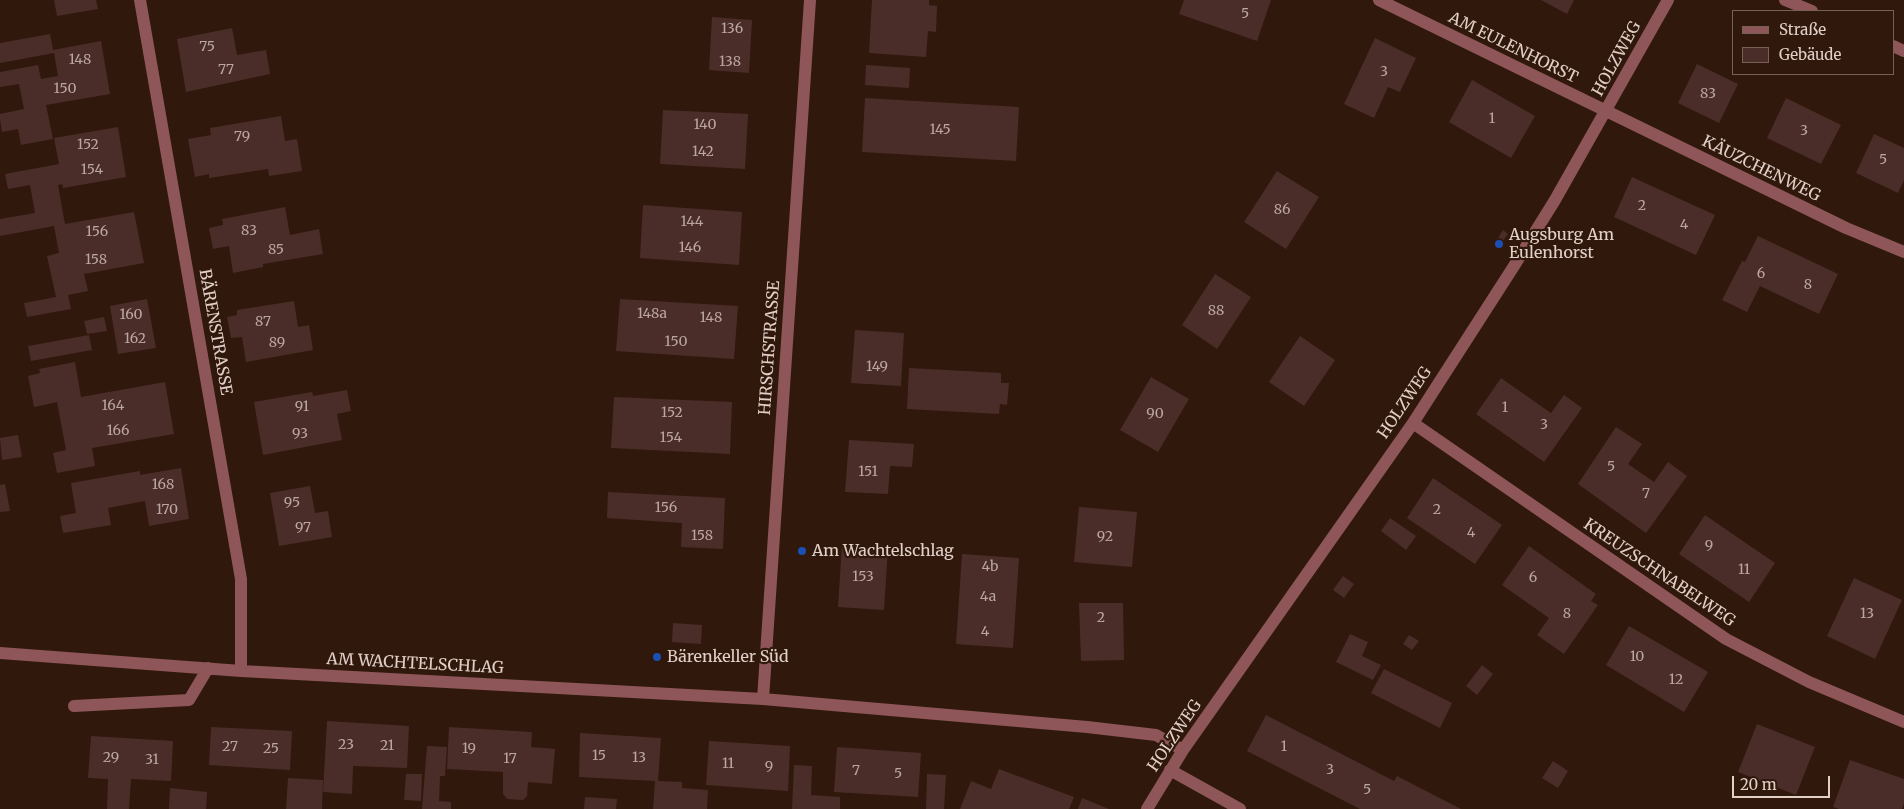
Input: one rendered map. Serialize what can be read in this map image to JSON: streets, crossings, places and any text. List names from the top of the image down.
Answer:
{
  "streets": {
    "street": [
      "AM EULENHORST",
      "HOLZWEG",
      "KÄUZCHENWEG",
      "BÄRENSTRASSE",
      "HIRSCHSTRASSE",
      "KREUZSCHNABELWEG",
      "AM WACHTELSCHLAG"
    ]
  },
  "crossings": [
    ["AM EULENHORST", "HOLZWEG"],
    ["AM EULENHORST", "KÄUZCHENWEG"],
    ["HOLZWEG", "KÄUZCHENWEG"],
    ["HOLZWEG", "KREUZSCHNABELWEG"],
    ["HOLZWEG", "AM WACHTELSCHLAG"],
    ["BÄRENSTRASSE", "AM WACHTELSCHLAG"],
    ["HIRSCHSTRASSE", "AM WACHTELSCHLAG"]
  ],
  "places": ["Augsburg Am Eulenhorst", "Am Wachtelschlag", "Bärenkeller Süd"],
  "house_numbers": [
    "5",
    "136",
    "75",
    "148",
    "138",
    "77",
    "3",
    "150",
    "83",
    "1",
    "140",
    "145",
    "3",
    "79",
    "152",
    "142",
    "5",
    "154",
    "2",
    "86",
    "144",
    "4",
    "83",
    "156",
    "146",
    "85",
    "158",
    "6",
    "8",
    "88",
    "148a",
    "160",
    "148",
    "87",
    "162",
    "150",
    "89",
    "149",
    "164",
    "91",
    "1",
    "152",
    "90",
    "3",
    "166",
    "93",
    "154",
    "5",
    "151",
    "168",
    "7",
    "95",
    "156",
    "170",
    "2",
    "97",
    "4",
    "158",
    "92",
    "9",
    "4b",
    "11",
    "153",
    "6",
    "4a",
    "8",
    "13",
    "2",
    "4",
    "10",
    "12",
    "23",
    "21",
    "27",
    "1",
    "25",
    "19",
    "15",
    "29",
    "13",
    "17",
    "31",
    "11",
    "9",
    "3",
    "7",
    "5",
    "5"
  ],
  "legend": ["Straße", "Gebäude"],
  "scale_bar": "20 m"
}
